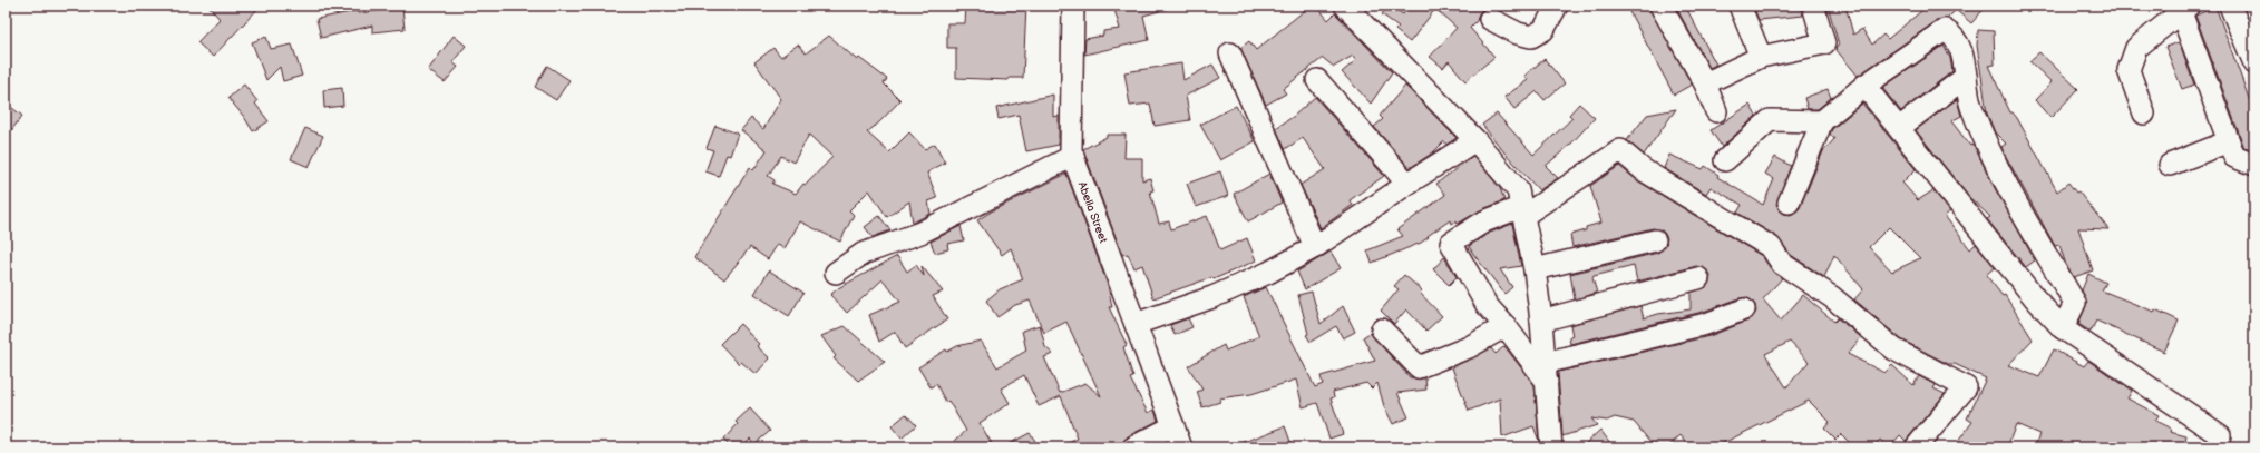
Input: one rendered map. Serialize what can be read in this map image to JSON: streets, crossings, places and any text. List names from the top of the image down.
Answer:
{
  "streets": {
    "street": ["Abella Street"]
  }
}
